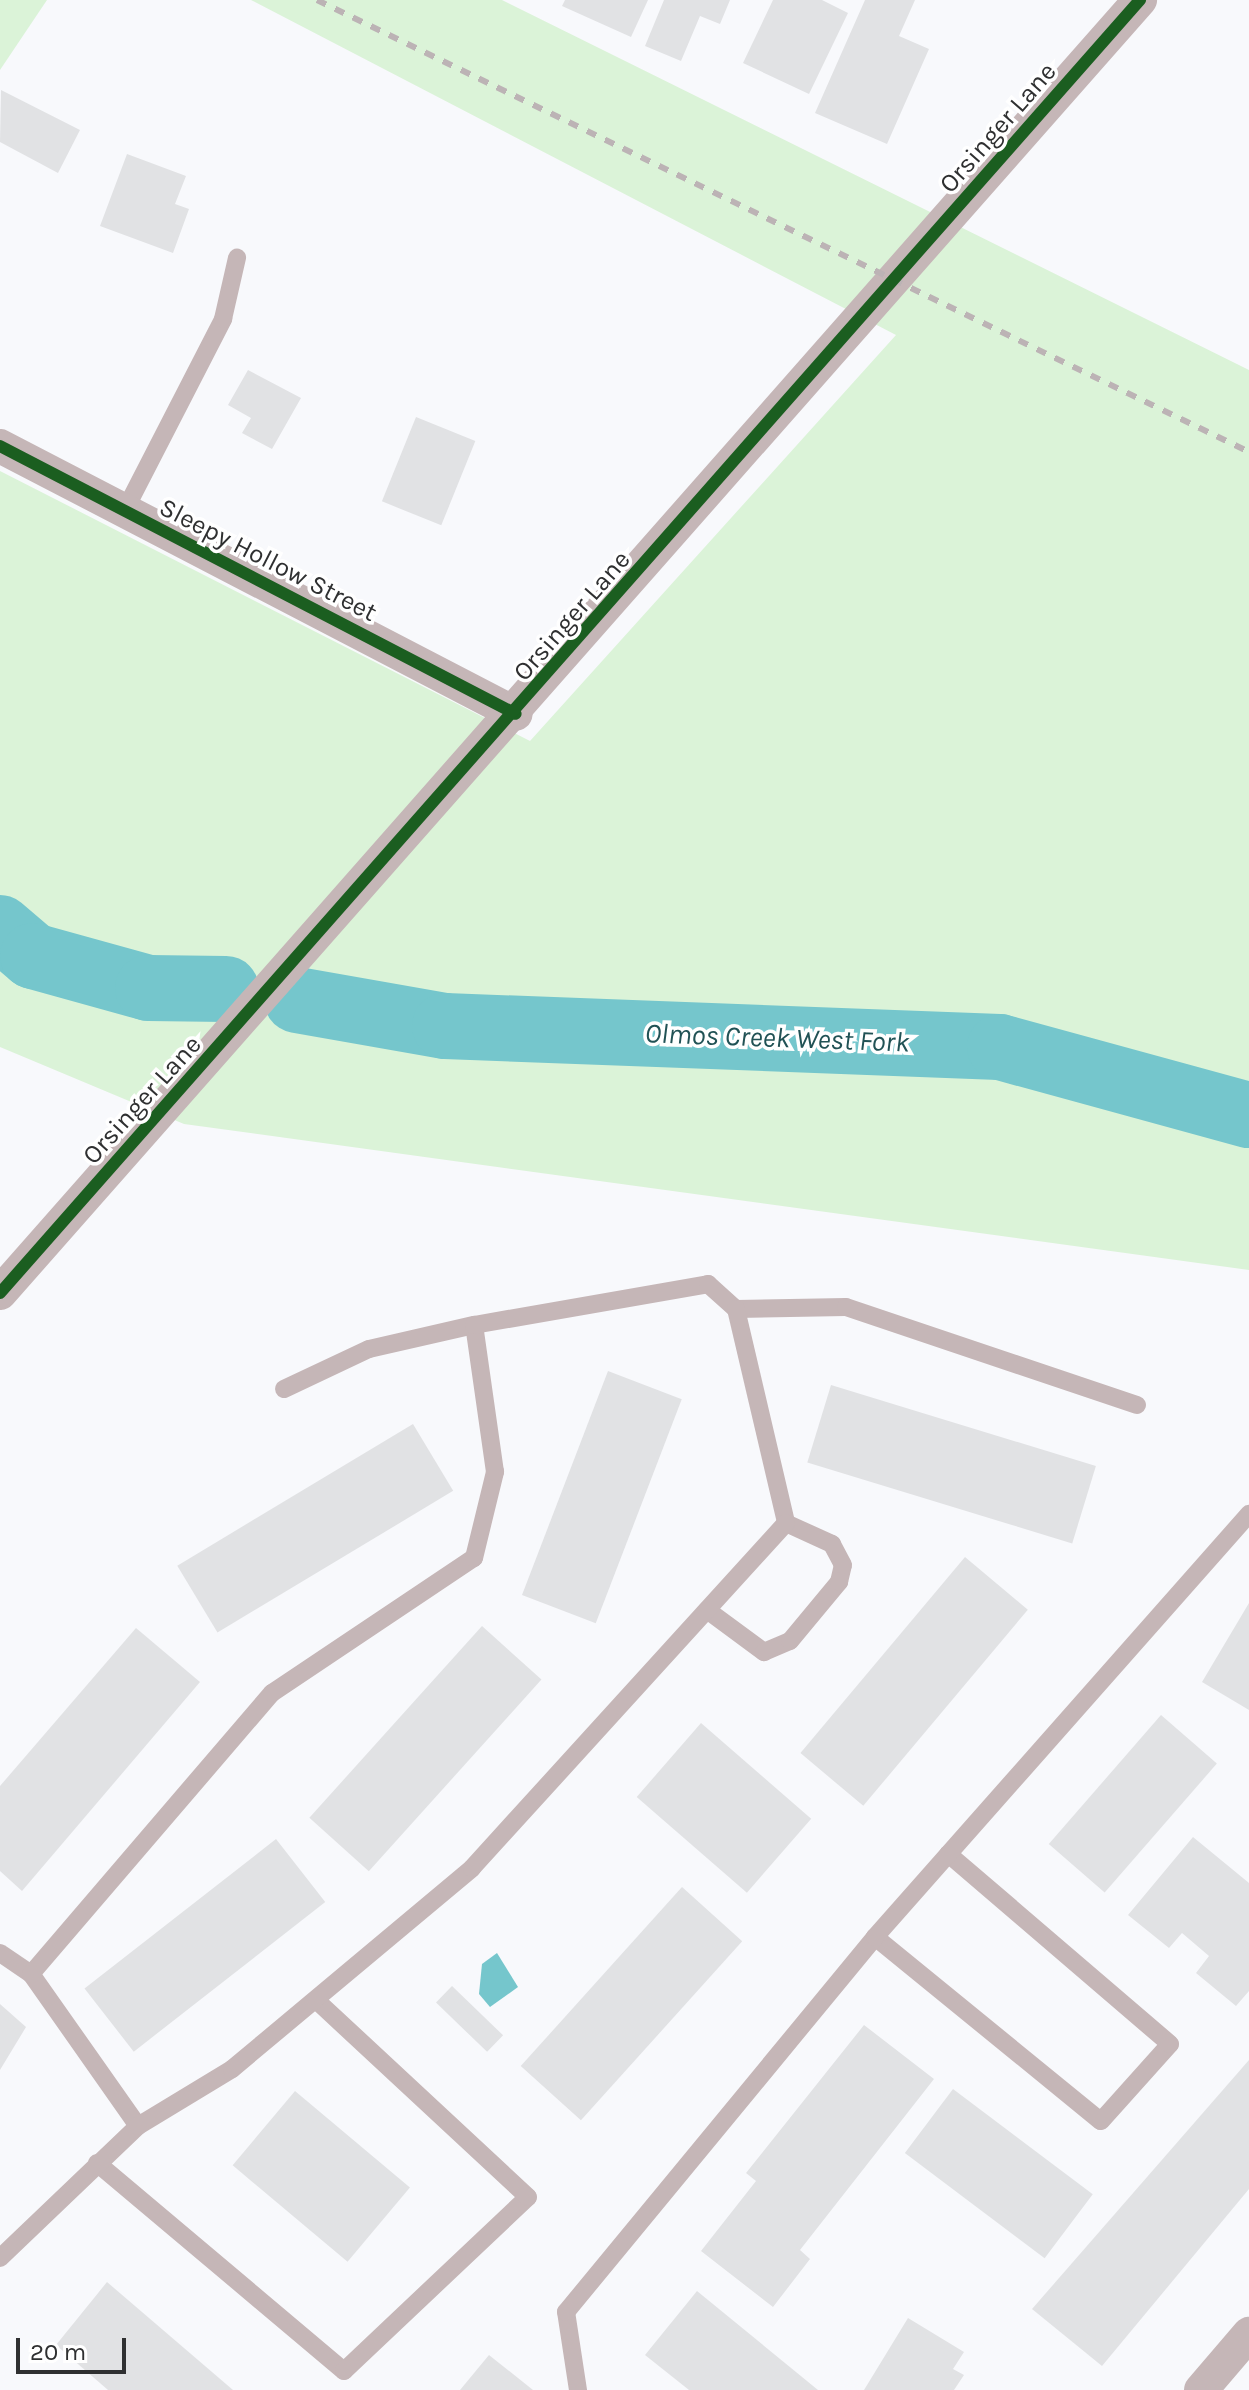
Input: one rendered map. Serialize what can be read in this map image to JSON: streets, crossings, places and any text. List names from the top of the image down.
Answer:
{
  "streets": {
    "street": ["Orsinger Lane", "Sleepy Hollow Street"]
  },
  "crossings": [
    ["Orsinger Lane", "Sleepy Hollow Street"]
  ],
  "water": ["Olmos Creek West Fork"],
  "scale_bar": "20 m"
}
